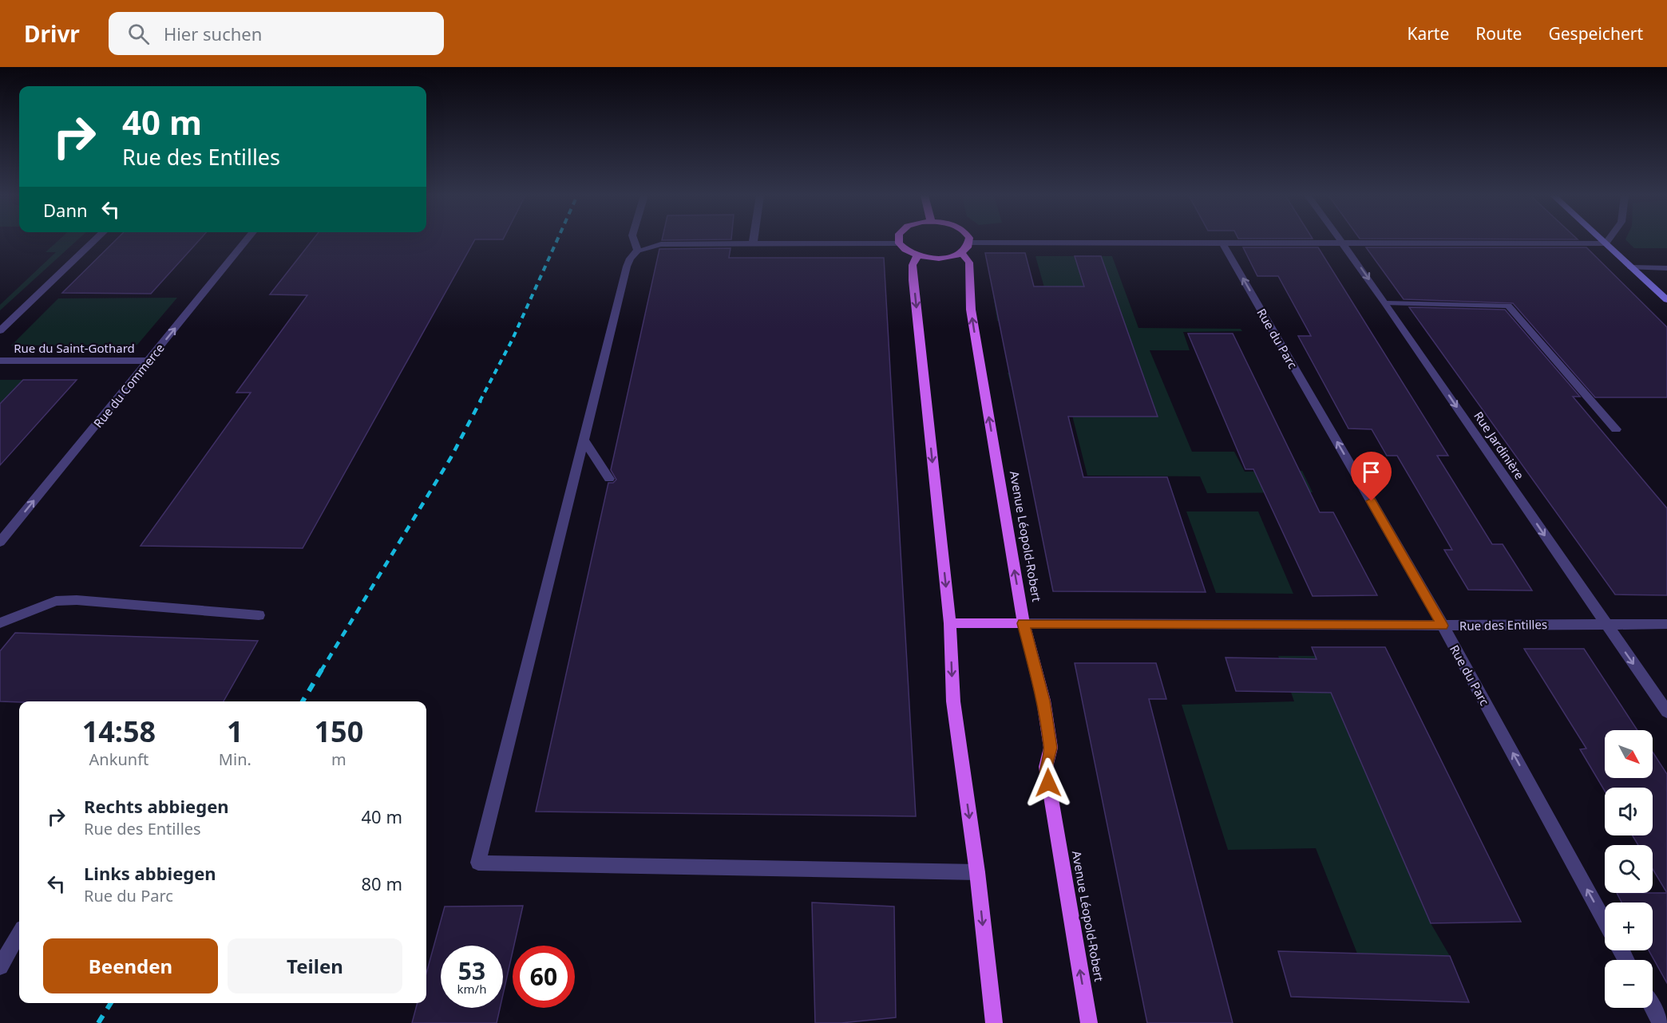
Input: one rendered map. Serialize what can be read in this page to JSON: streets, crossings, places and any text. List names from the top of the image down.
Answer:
{
  "streets": {
    "main road": ["Avenue Léopold-Robert"],
    "street": [
      "Rue du Parc",
      "Rue du Saint-Gothard",
      "Rue du Commerce",
      "Rue Jardinière",
      "Rue des Entilles"
    ]
  },
  "crossings": [
    ["Rue du Parc", "Rue des Entilles"],
    ["Rue du Saint-Gothard", "Rue du Commerce"],
    ["Rue Jardinière", "Rue des Entilles"],
    ["Avenue Léopold-Robert", "Rue des Entilles"]
  ],
  "one_way": ["Rue du Parc", "Rue du Commerce", "Rue Jardinière"],
  "north": "bottom right",
  "page": {
    "header": "Drivr",
    "search": "Hier suchen",
    "nav": ["Karte", "Route", "Gespeichert"],
    "turn": ["40 m", "Rue des Entilles"],
    "then": "Dann",
    "eta": [
      "14:58",
      "Ankunft",
      "1",
      "Min.",
      "150",
      "m"
    ],
    "map_buttons": ["+", "−"],
    "list": [
      {
        "name": "Rechts abbiegen",
        "note": "Rue des Entilles",
        "value": "40 m"
      },
      {
        "name": "Links abbiegen",
        "note": "Rue du Parc",
        "value": "80 m"
      }
    ],
    "buttons": ["Beenden", "Teilen"],
    "speed": "53 km/h",
    "limit": "60"
  }
}
